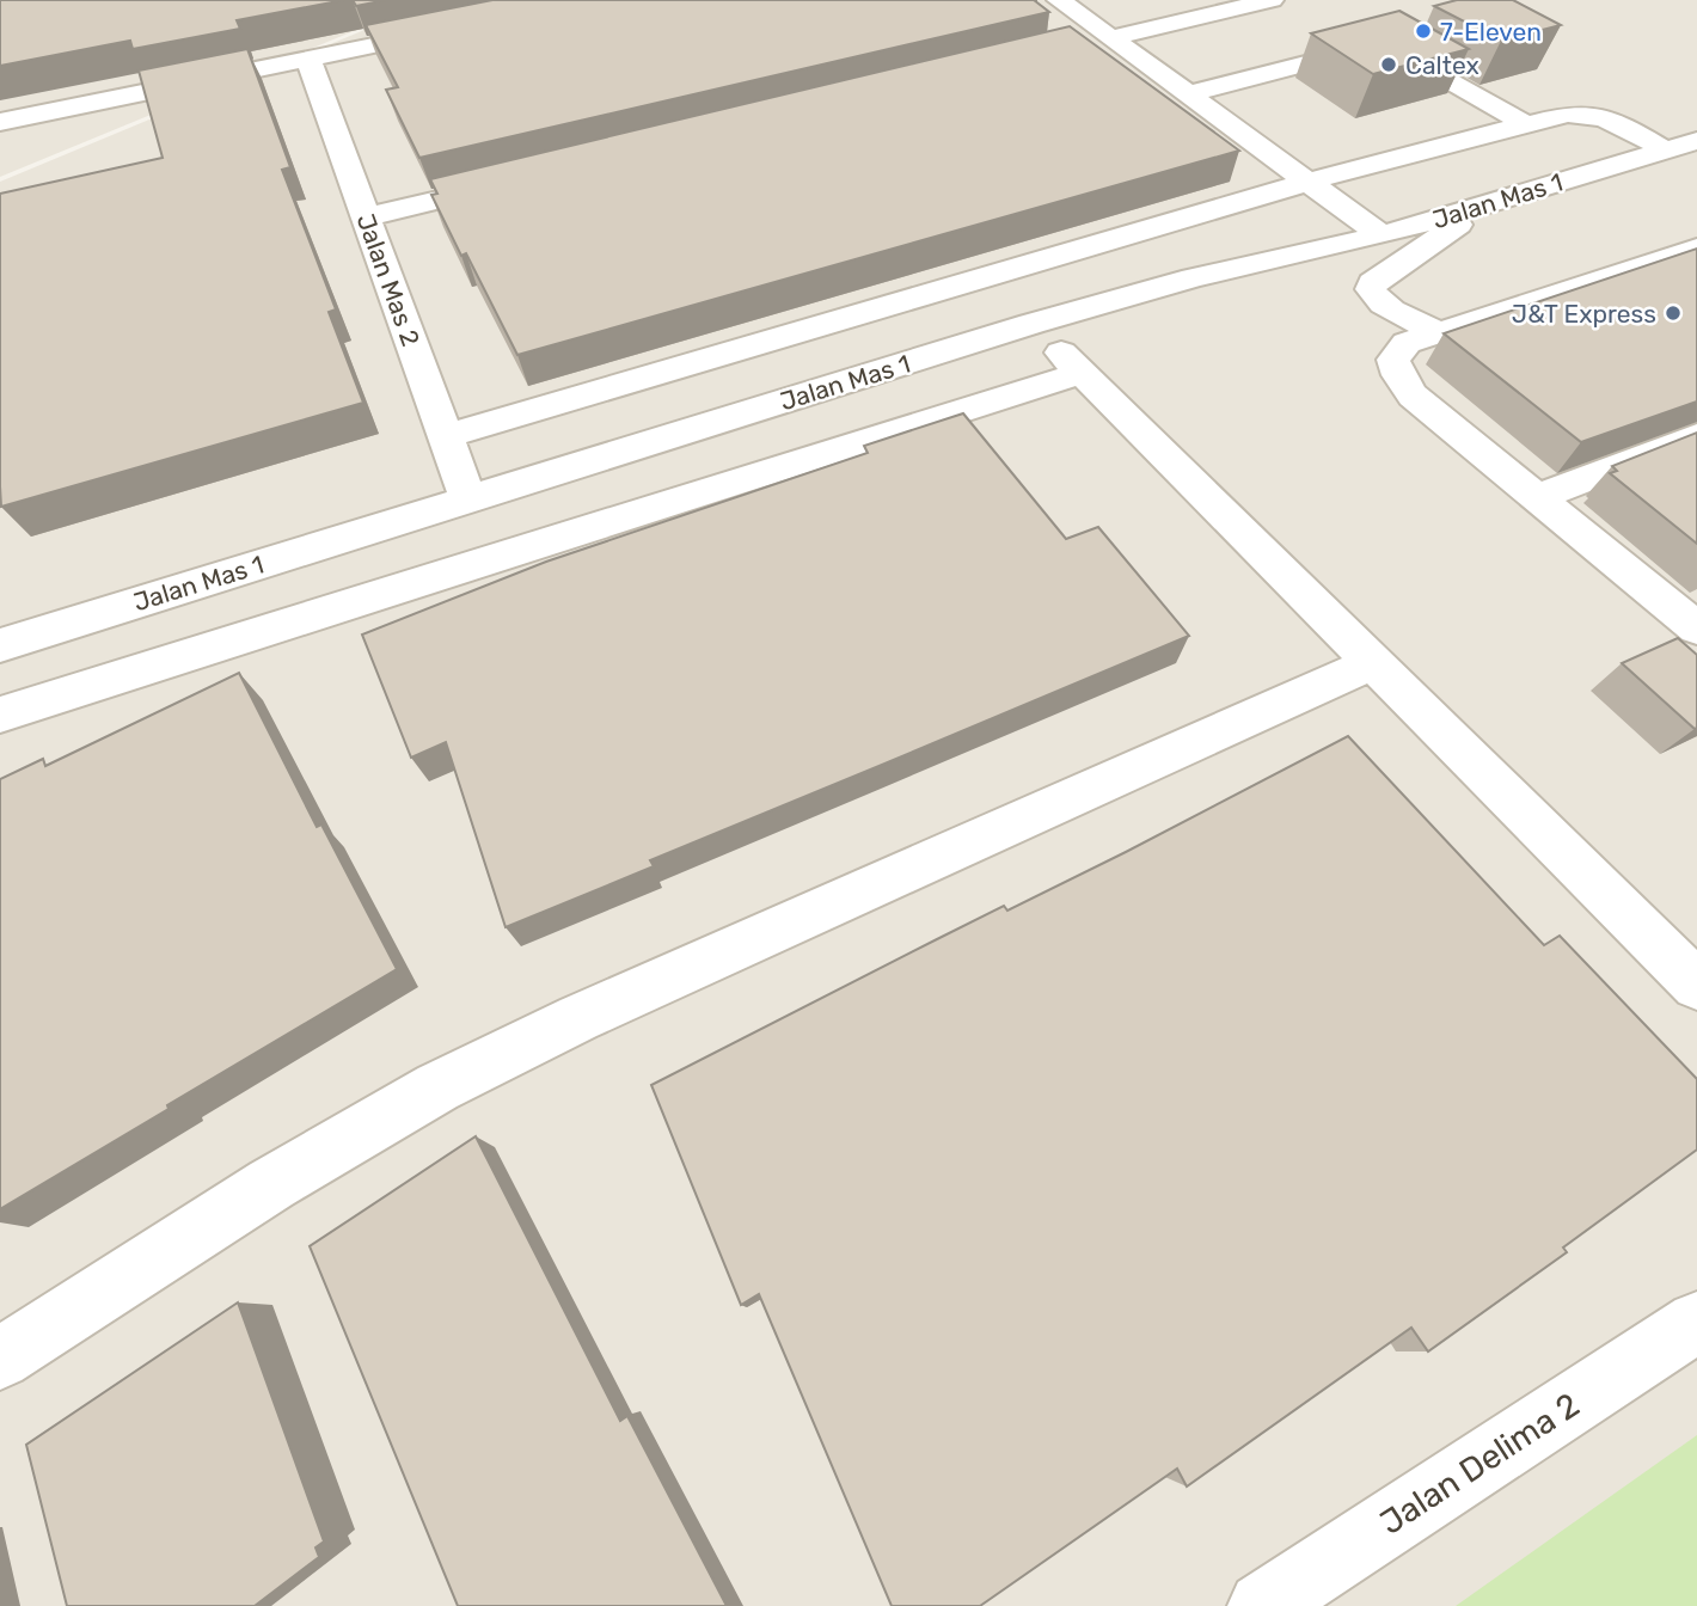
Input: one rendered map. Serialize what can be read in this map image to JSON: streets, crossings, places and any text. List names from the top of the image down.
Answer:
{
  "streets": {
    "street": ["Jalan Mas 1", "Jalan Mas 2", "Jalan Delima 2"]
  },
  "crossings": [
    ["Jalan Mas 1", "Jalan Mas 2"]
  ],
  "places": ["7-Eleven", "Caltex", "J&T Express"]
}
